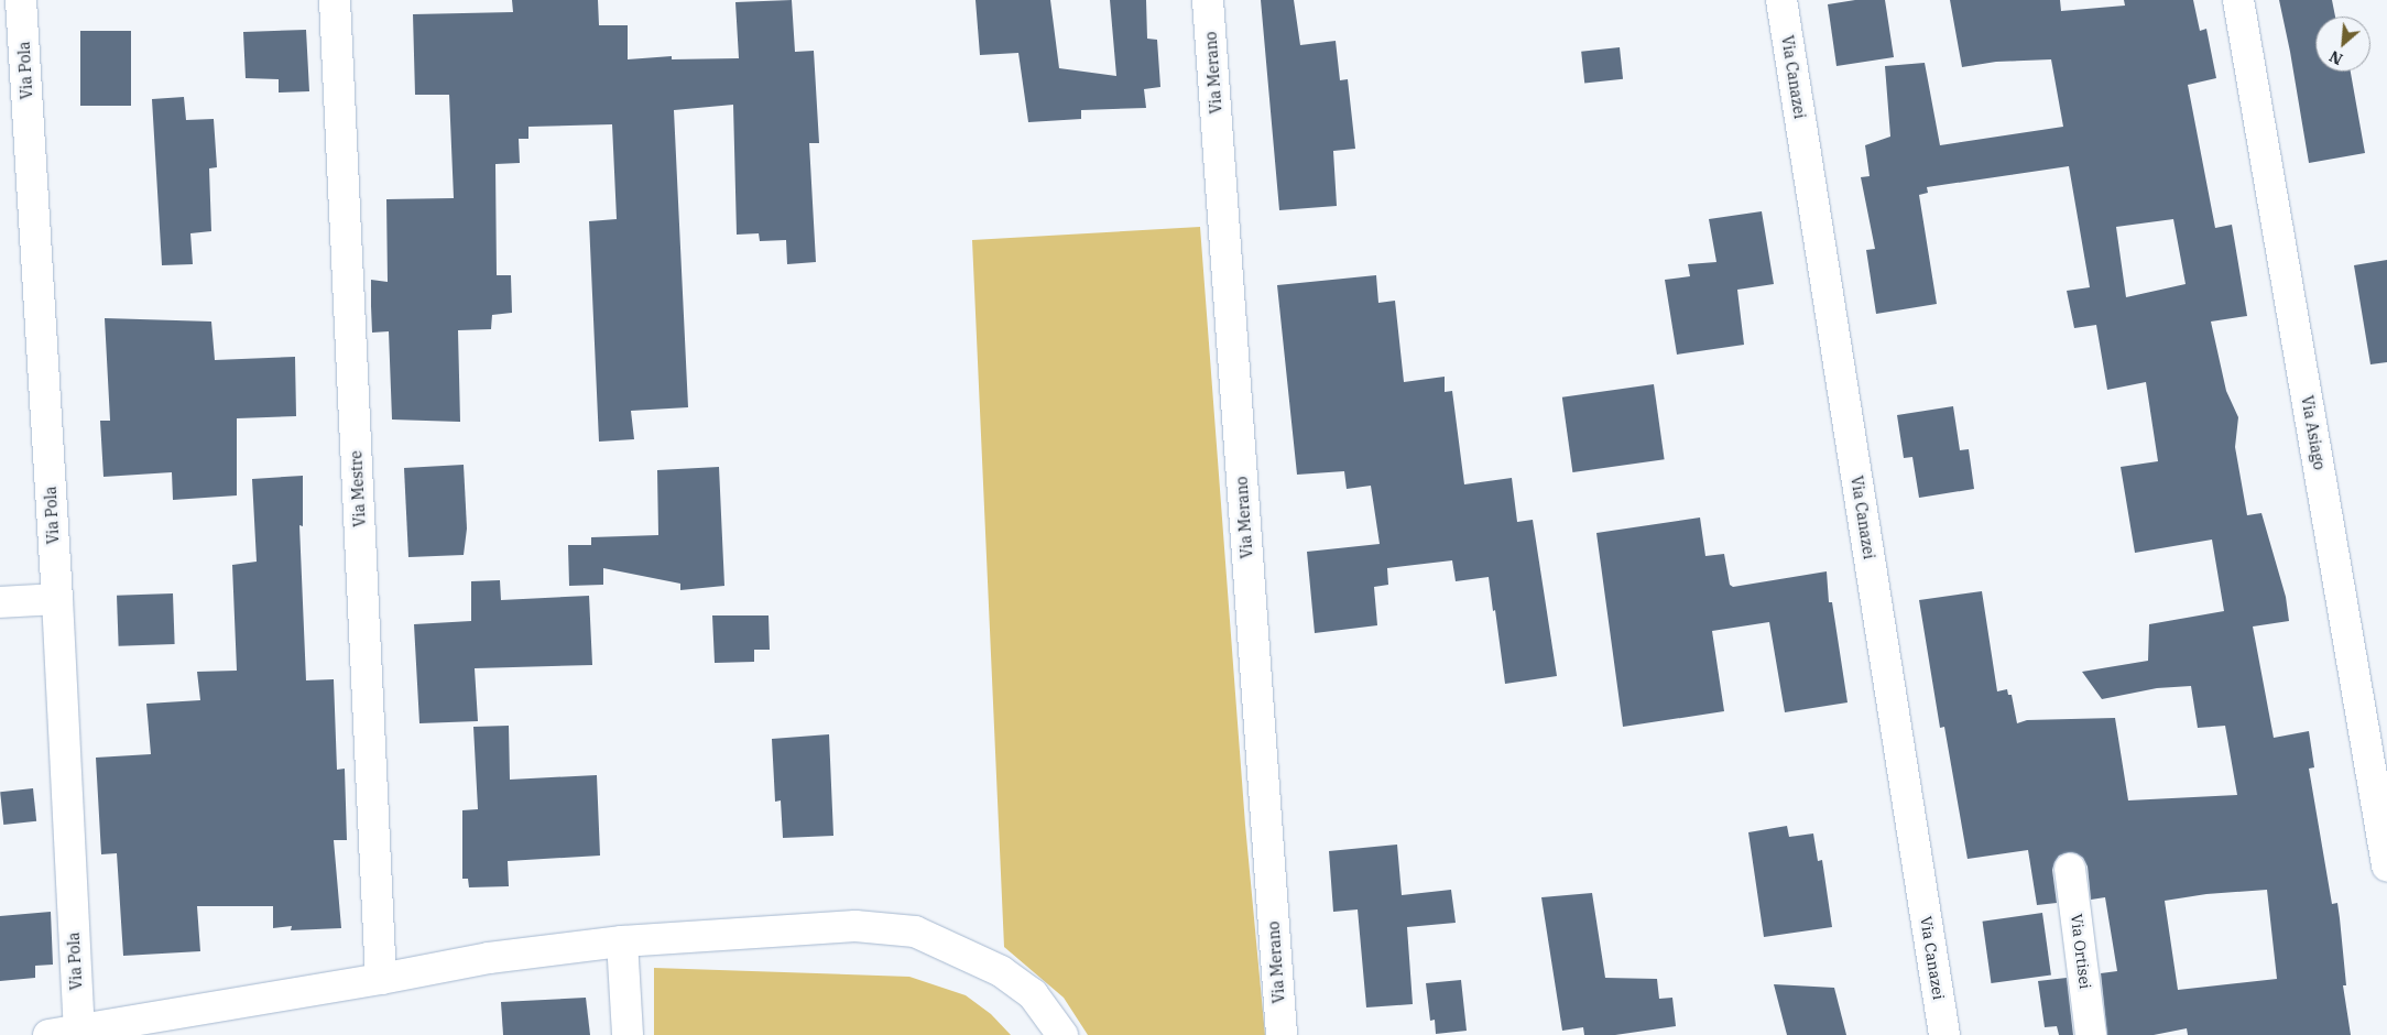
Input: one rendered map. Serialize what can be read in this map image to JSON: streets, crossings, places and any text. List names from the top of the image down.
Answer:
{
  "streets": {
    "street": [
      "Via Pola",
      "Via Merano",
      "Via Canazei",
      "Via Asiago",
      "Via Mestre",
      "Via Ortisei"
    ]
  },
  "north": "bottom left"
}
